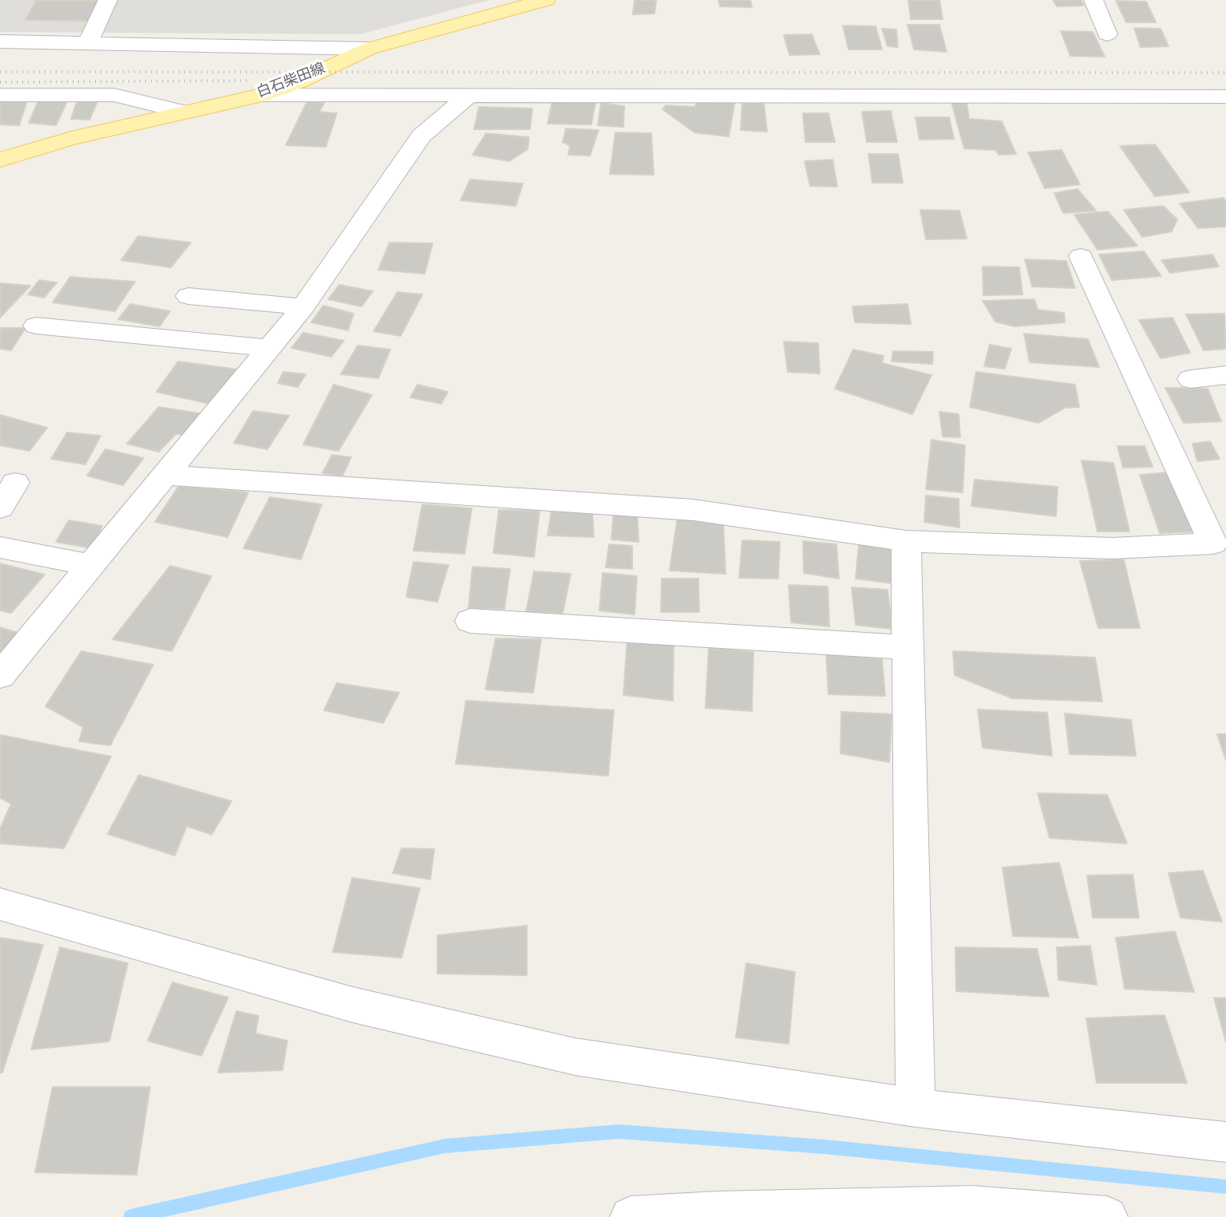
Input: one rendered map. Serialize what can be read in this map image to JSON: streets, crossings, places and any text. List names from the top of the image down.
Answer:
{
  "streets": {
    "main road": ["白石柴田線"]
  }
}
